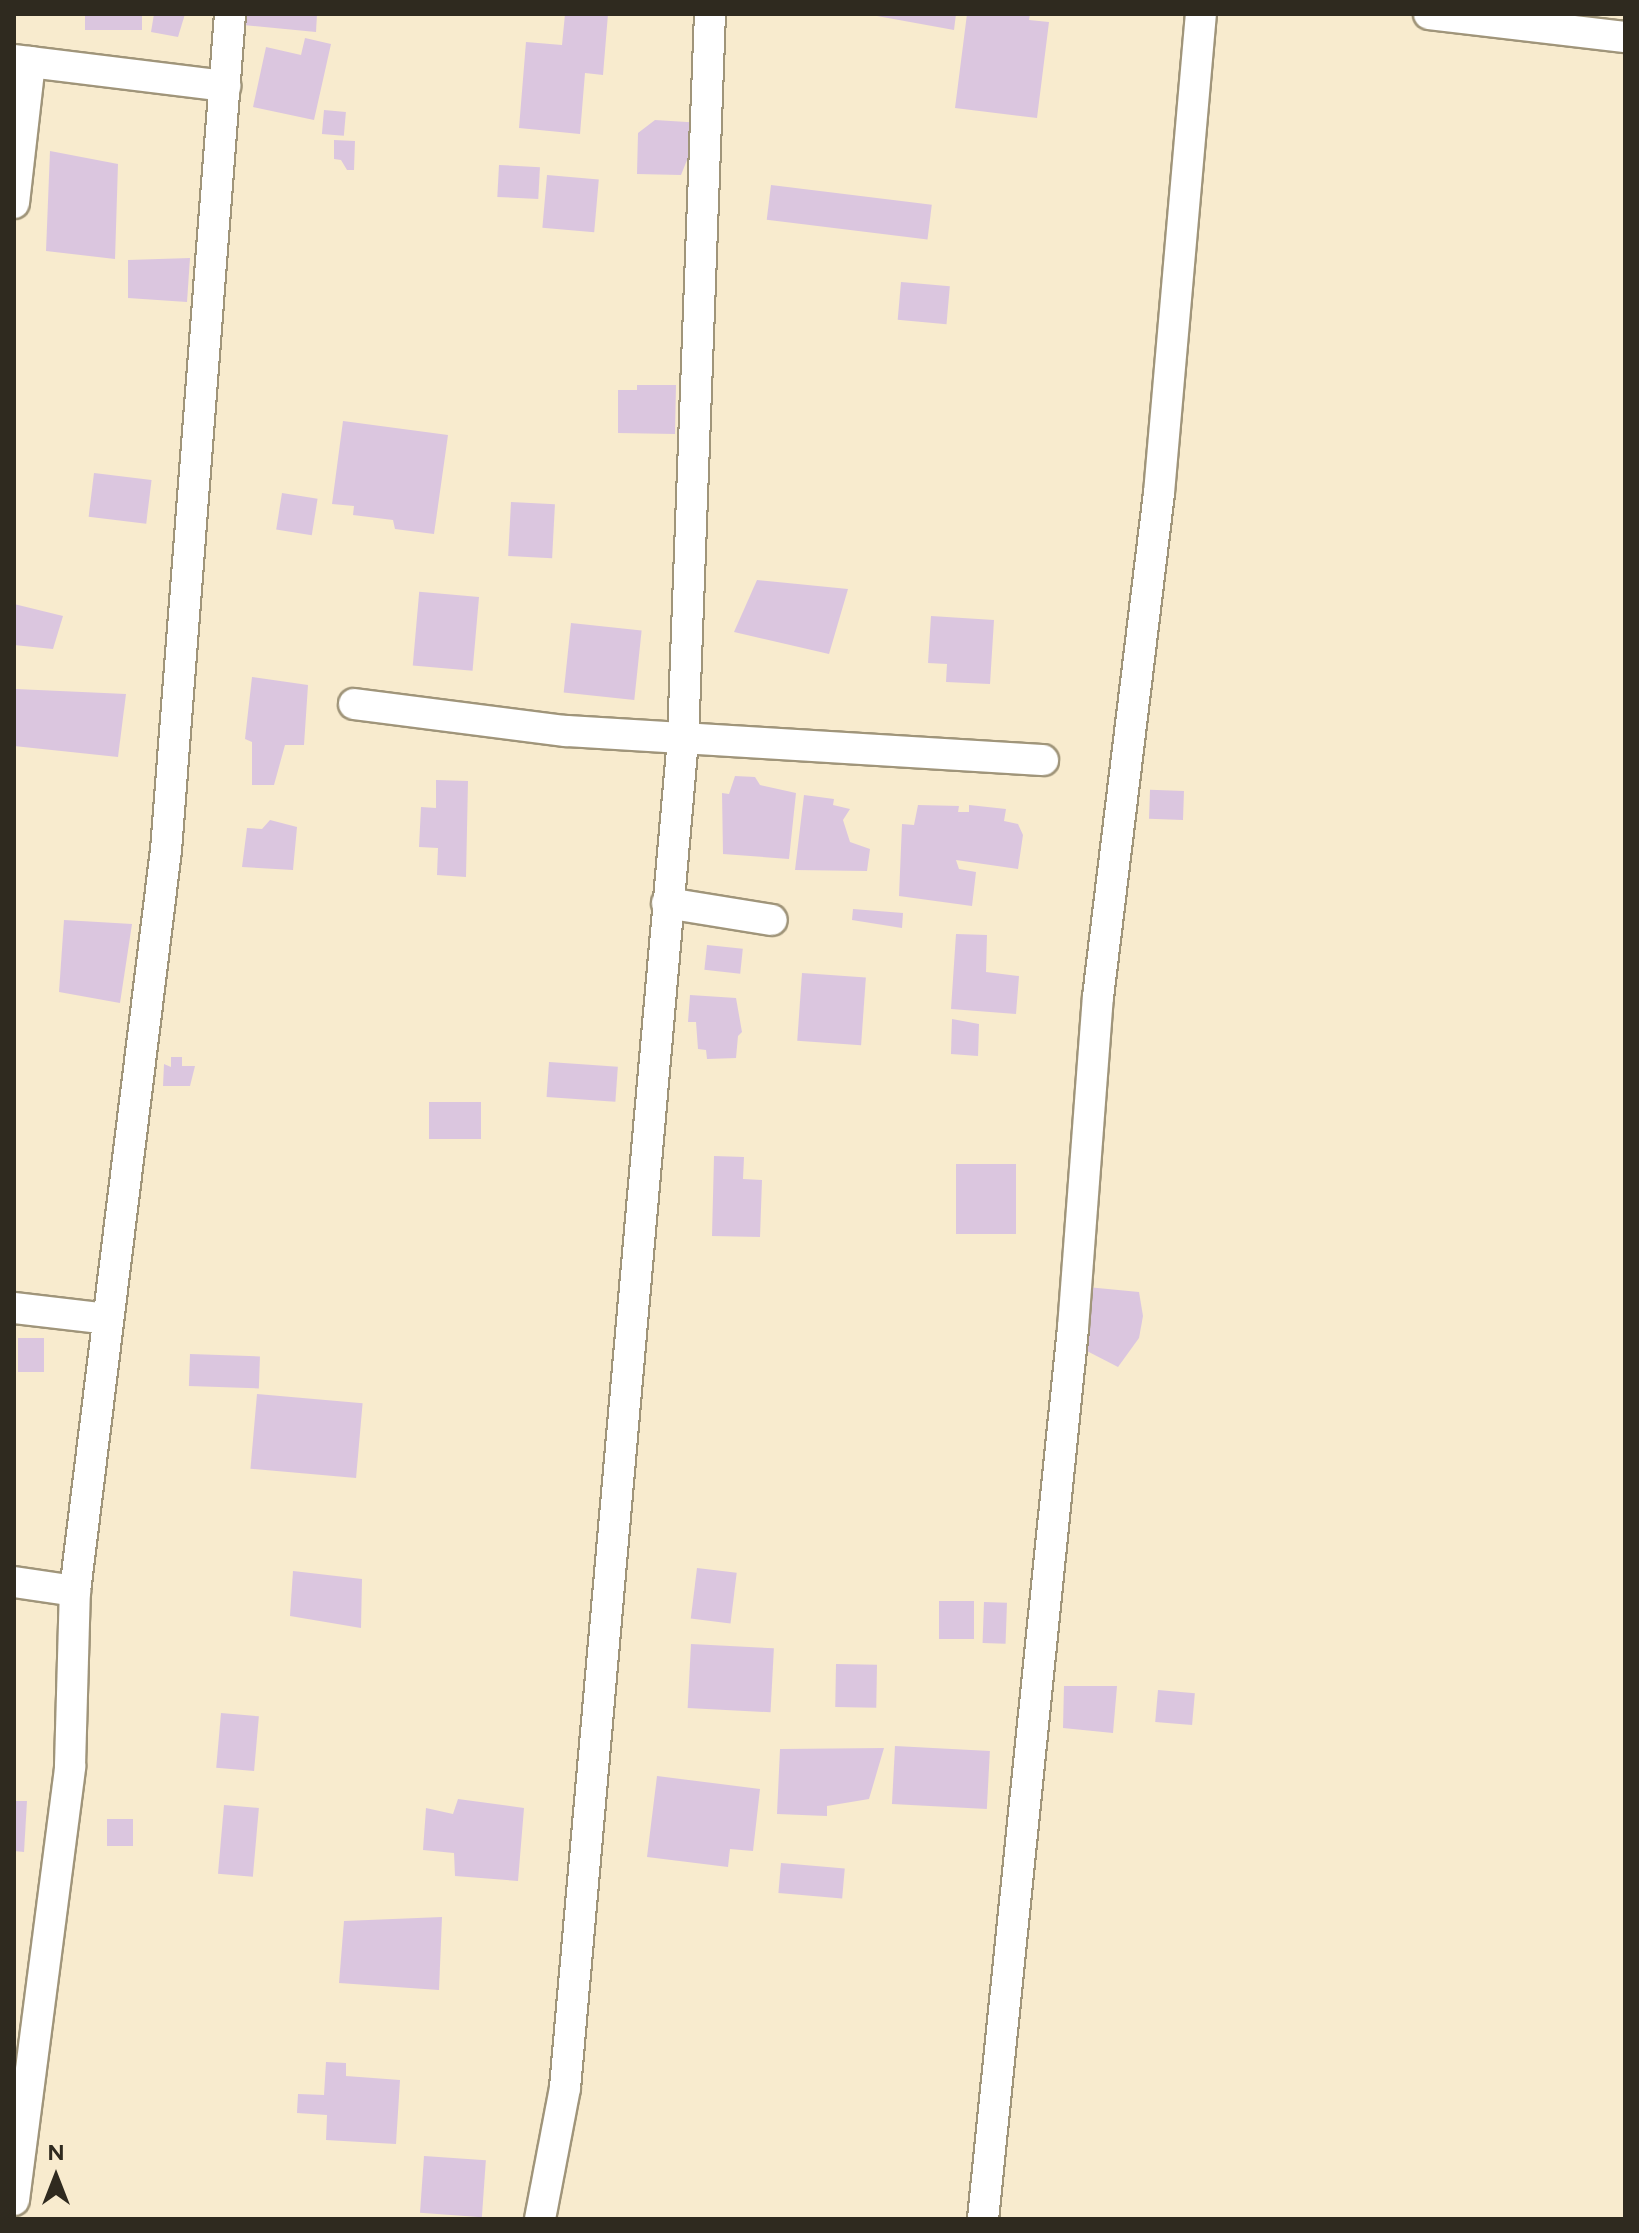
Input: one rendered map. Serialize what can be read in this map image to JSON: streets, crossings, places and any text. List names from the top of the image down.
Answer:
{
  "north": "top"
}
